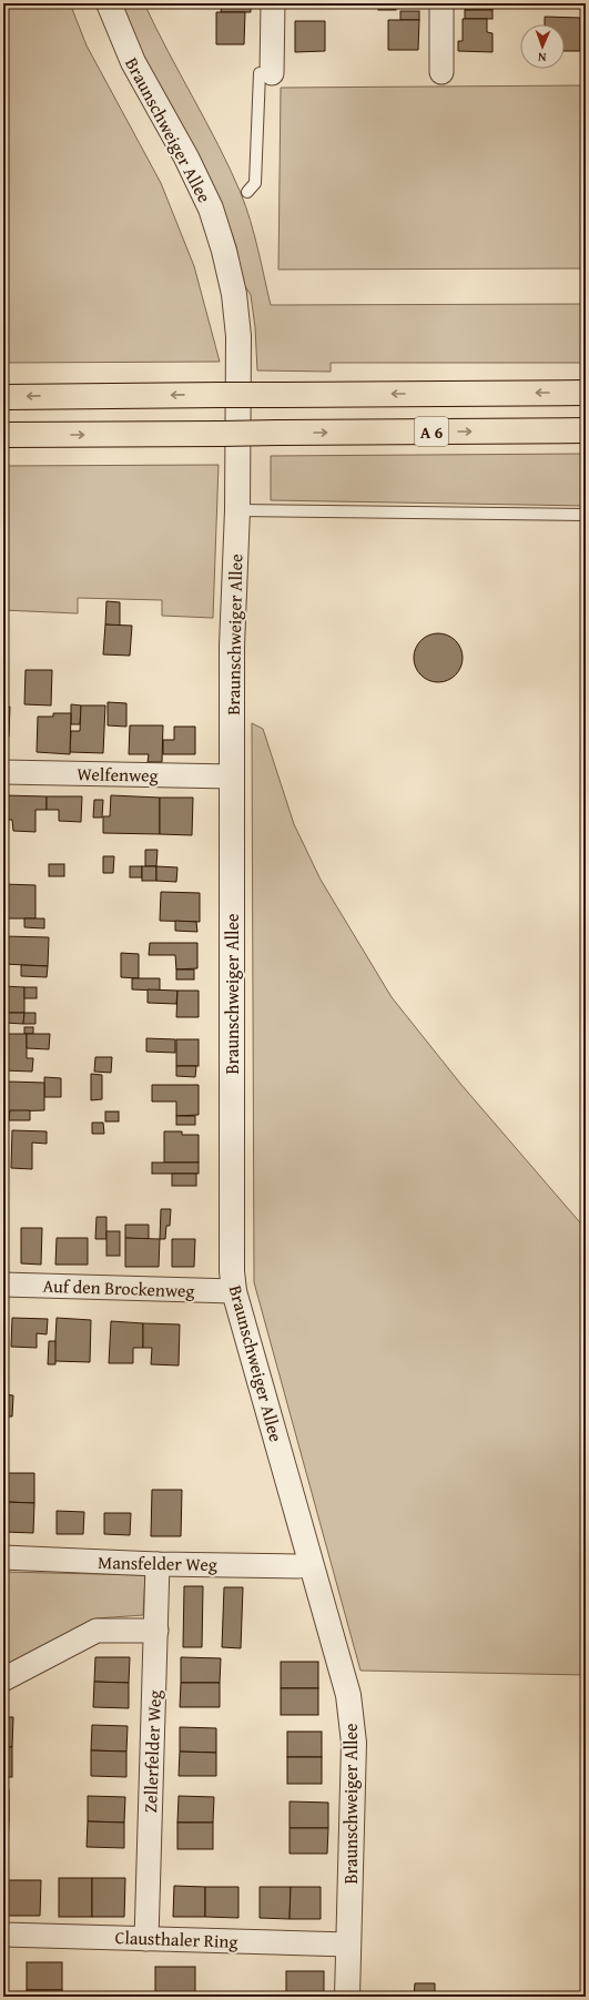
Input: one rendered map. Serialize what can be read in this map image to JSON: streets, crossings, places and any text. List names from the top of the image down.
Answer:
{
  "streets": {
    "highway": ["A 6"],
    "street": [
      "Braunschweiger Allee",
      "Welfenweg",
      "Auf den Brockenweg",
      "Mansfelder Weg",
      "Zellerfelder Weg",
      "Clausthaler Ring"
    ]
  },
  "crossings": [
    ["Braunschweiger Allee", "Welfenweg"],
    ["Braunschweiger Allee", "Auf den Brockenweg"],
    ["Braunschweiger Allee", "Mansfelder Weg"],
    ["Braunschweiger Allee", "Clausthaler Ring"],
    ["Mansfelder Weg", "Zellerfelder Weg"],
    ["Zellerfelder Weg", "Clausthaler Ring"]
  ],
  "north": "bottom"
}
